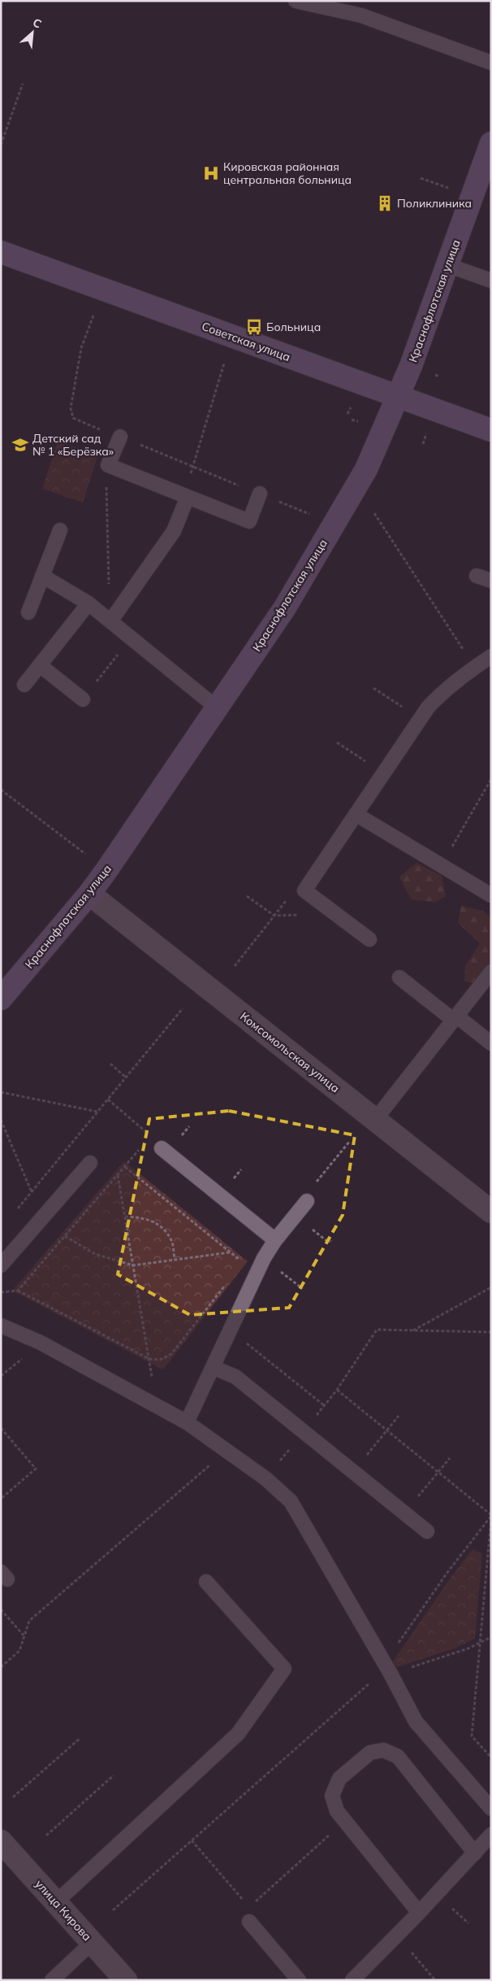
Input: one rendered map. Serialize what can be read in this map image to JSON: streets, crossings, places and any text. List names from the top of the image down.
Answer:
{
  "streets": {
    "street": [
      "Краснофлотская улица",
      "Советская улица",
      "Комсомольская улица",
      "улица Кирова"
    ]
  },
  "crossings": [
    ["Краснофлотская улица", "Советская улица"],
    ["Краснофлотская улица", "Комсомольская улица"]
  ],
  "places": {
    "hospital": ["Кировская районная центральная больница"],
    "building": ["Поликлиника"],
    "bus stop": ["Больница"],
    "school or university": ["Детский сад № 1 «Берёзка»"]
  },
  "north": "top right"
}
